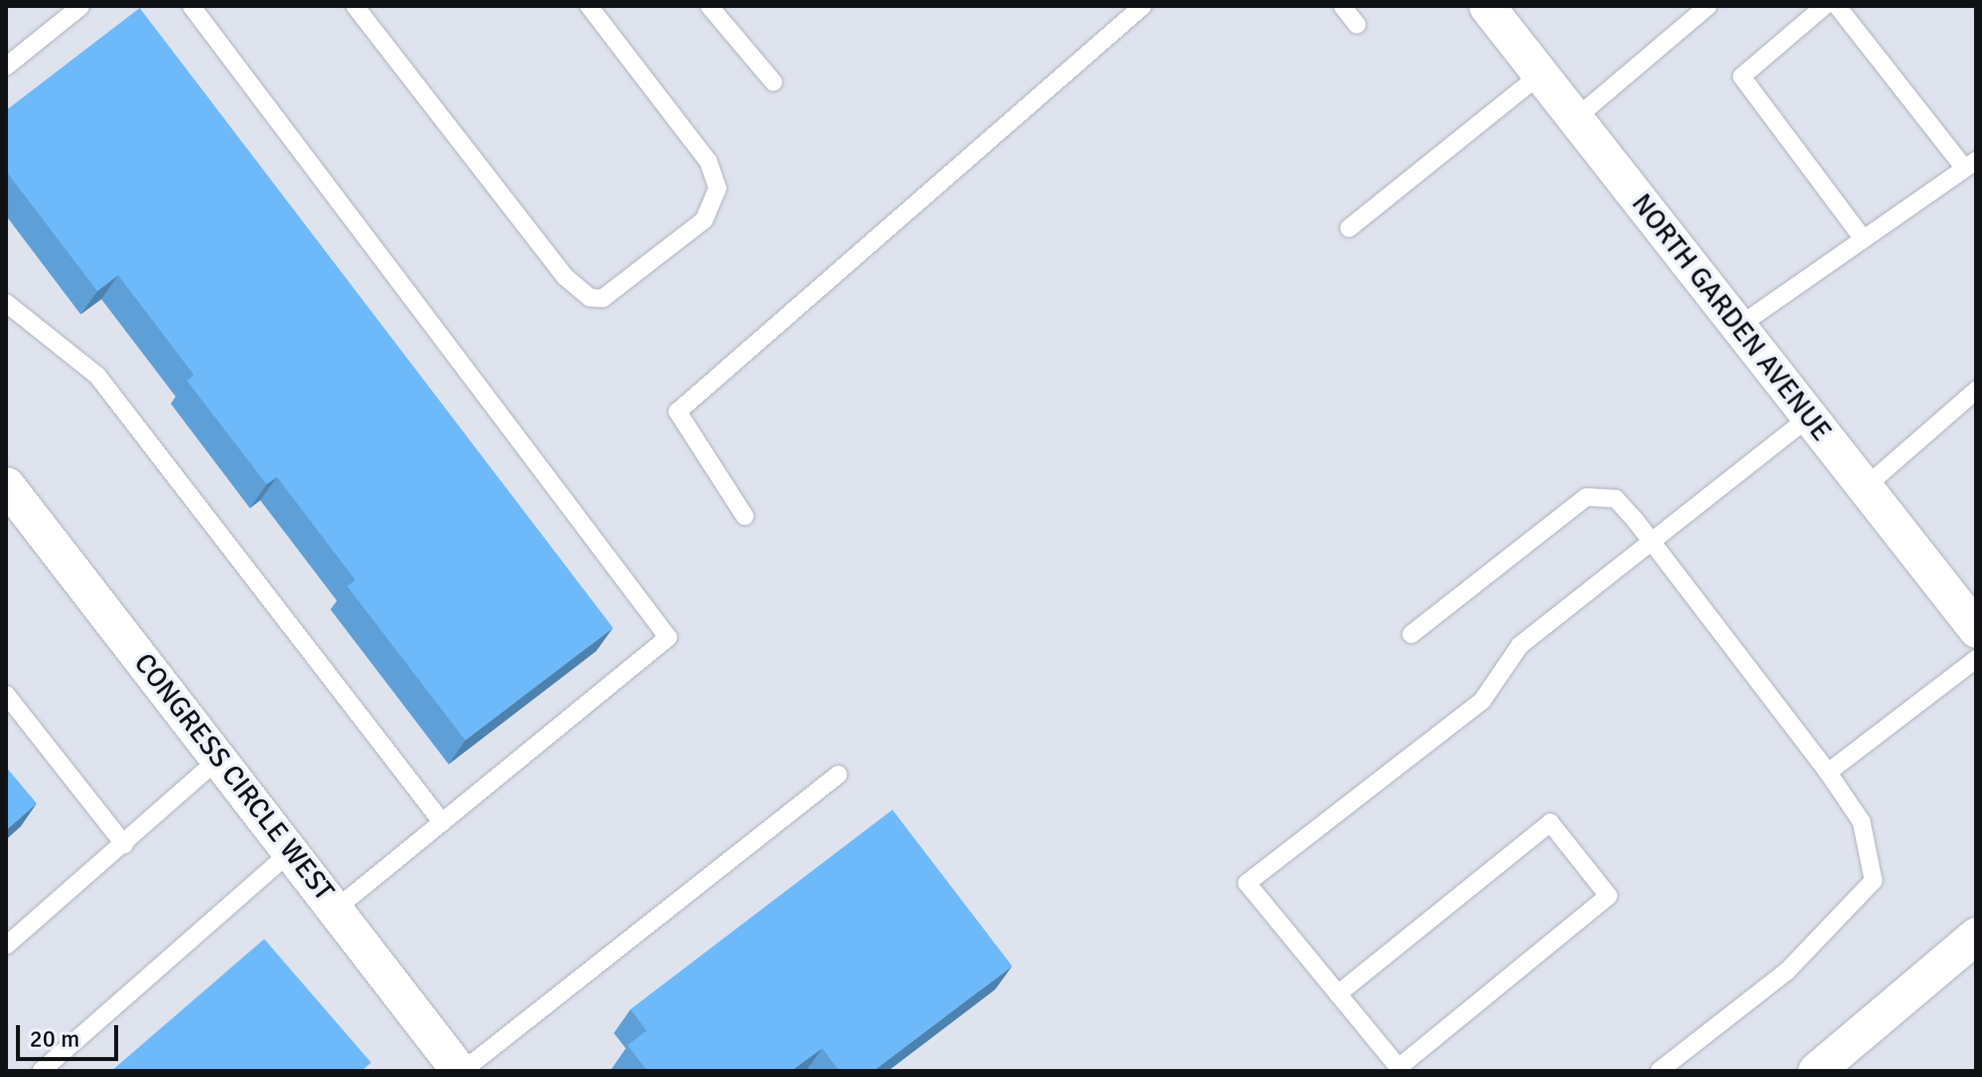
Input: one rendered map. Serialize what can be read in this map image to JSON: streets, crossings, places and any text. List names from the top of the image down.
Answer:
{
  "streets": {
    "street": ["NORTH GARDEN AVENUE", "CONGRESS CIRCLE WEST"]
  },
  "scale_bar": "20 m"
}
